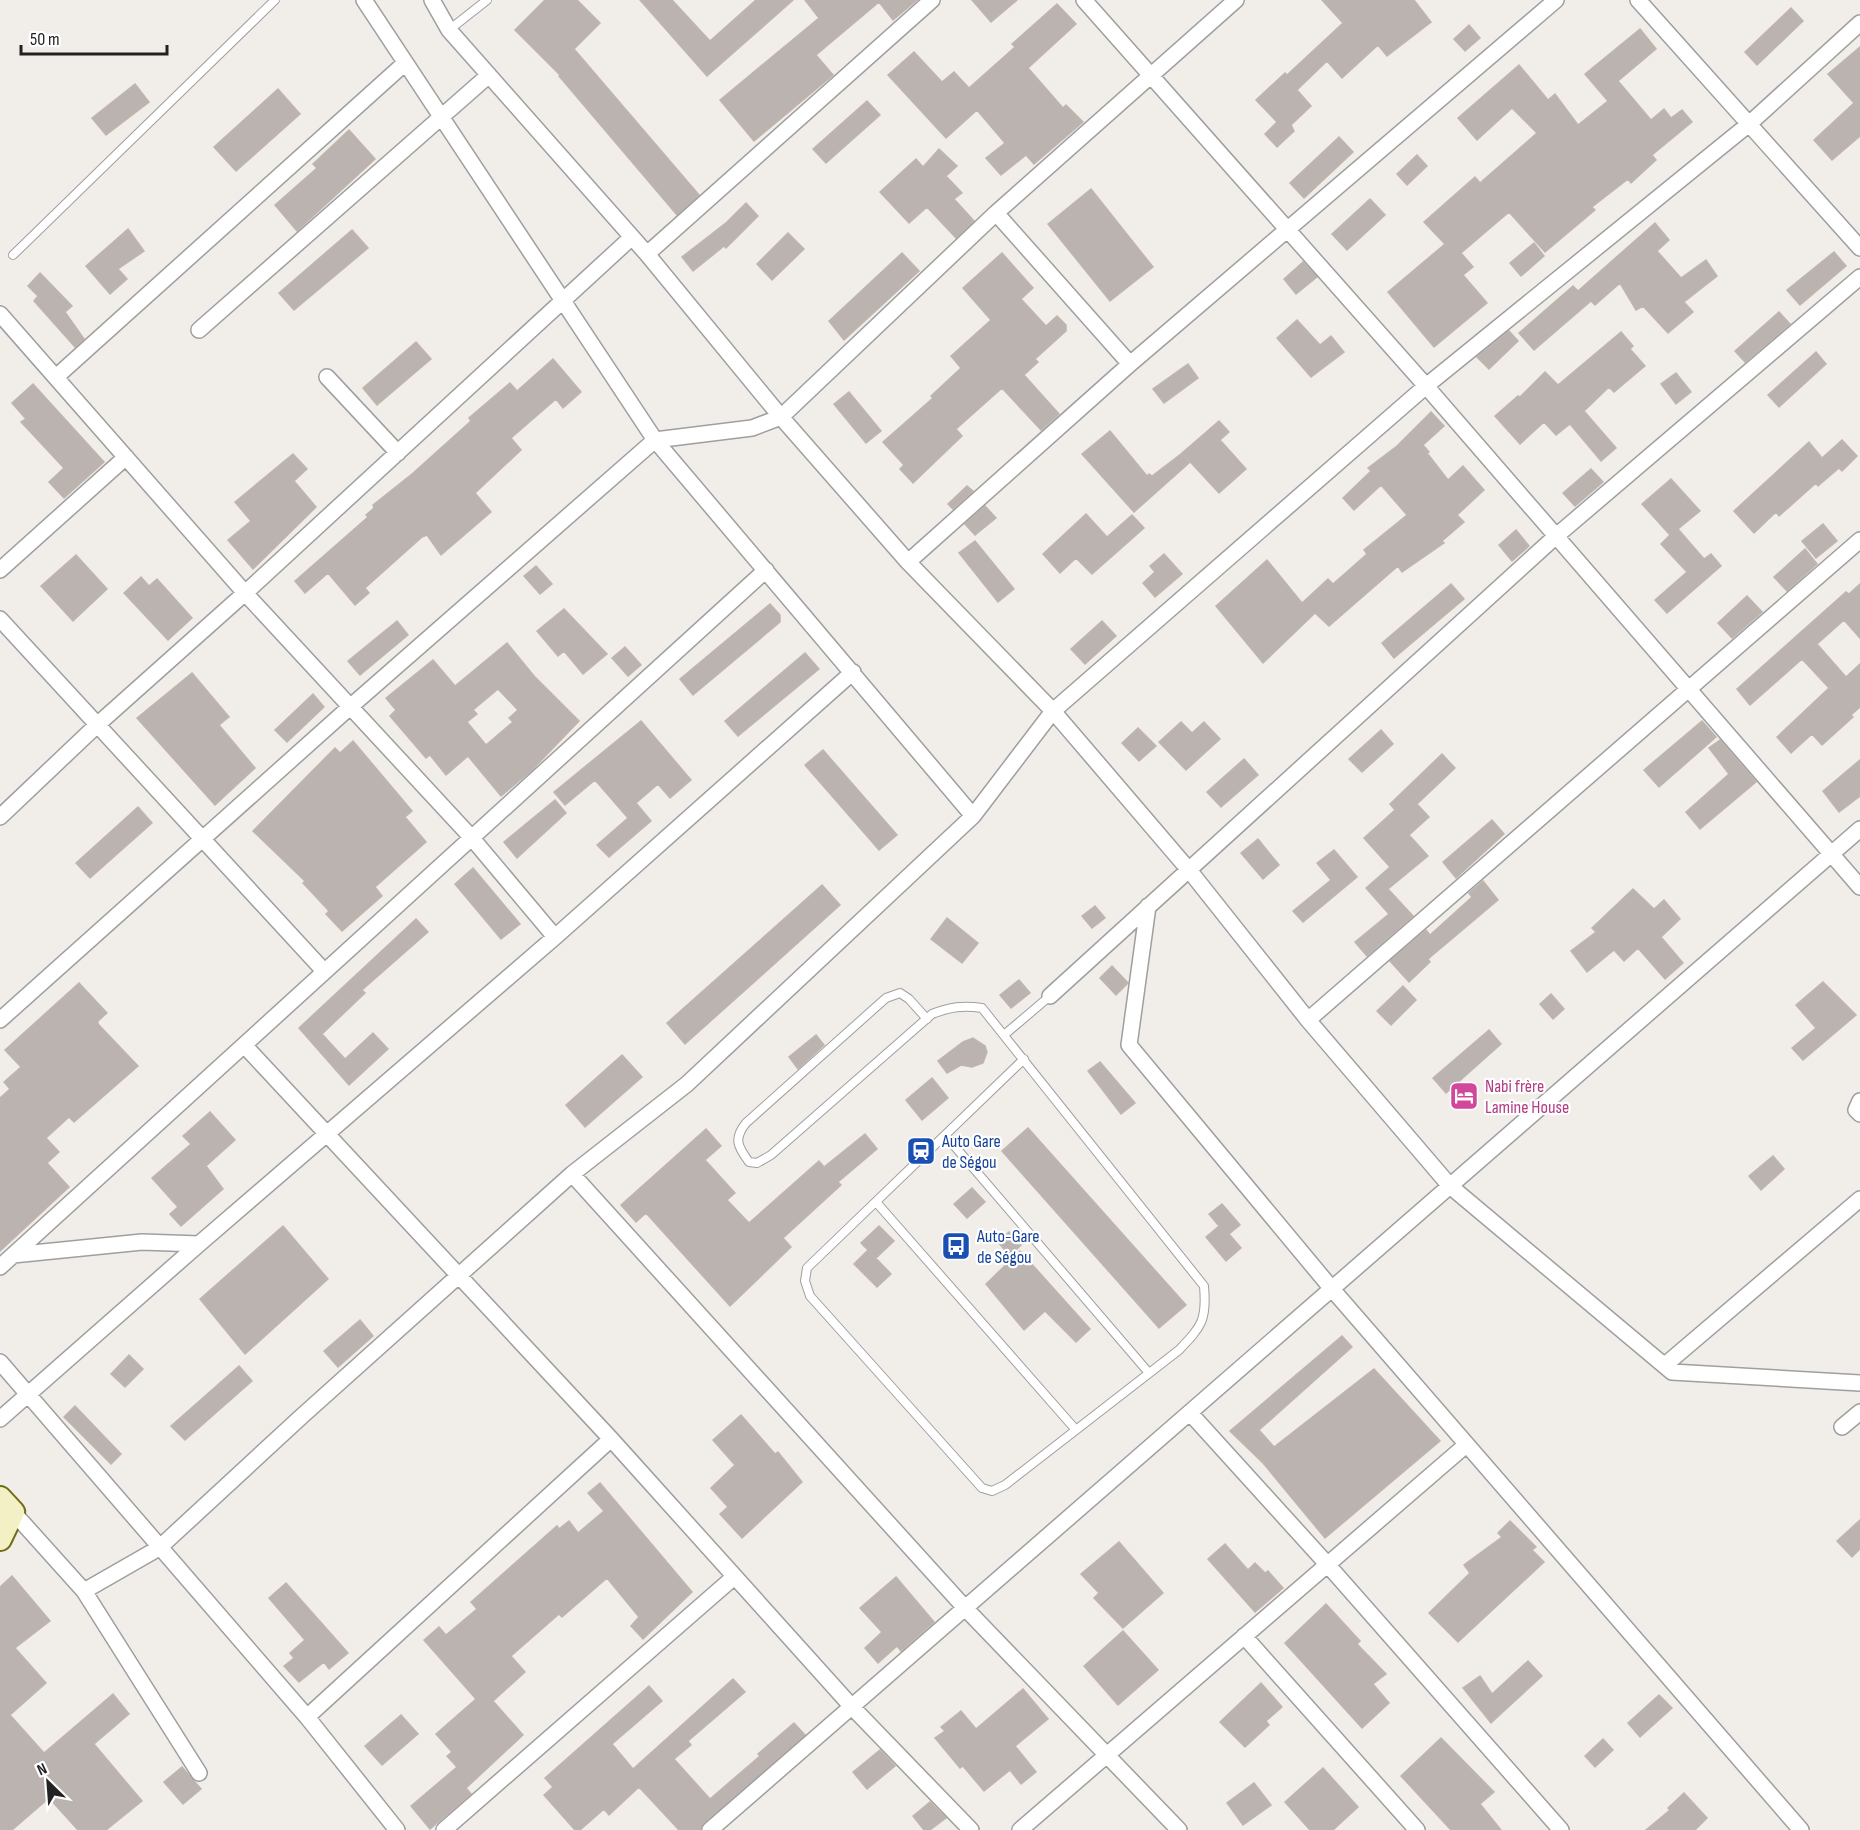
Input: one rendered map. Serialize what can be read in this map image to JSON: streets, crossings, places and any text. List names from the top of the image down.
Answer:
{
  "places": {
    "hotel": ["Nabi frère Lamine House"],
    "station": ["Auto Gare de Ségou"],
    "bus stop": ["Auto-Gare de Ségou"]
  },
  "scale_bar": "50 m",
  "north": "top left"
}
